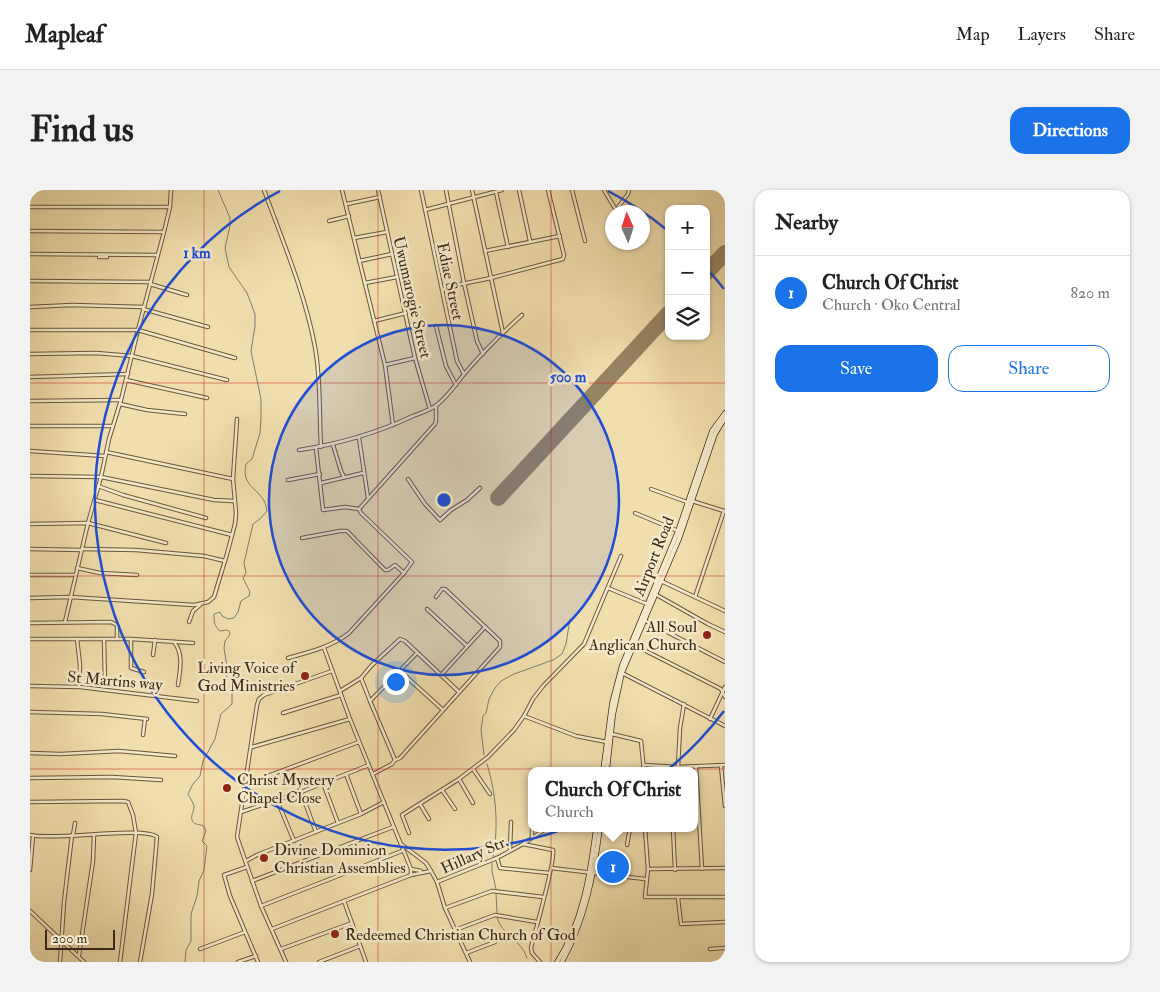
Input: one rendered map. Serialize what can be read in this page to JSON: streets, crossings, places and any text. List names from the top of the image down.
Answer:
{
  "streets": {
    "main road": ["Airport Road"],
    "street": [
      "Ediae Street",
      "Uwumarogie Street",
      "St Martins way",
      "Hillary Str."
    ]
  },
  "places": [
    "All Soul Anglican Church",
    "Living Voice of God Ministries",
    "Christ Mystery Chapel Close",
    "Divine Dominion Christian Assemblies",
    "Redeemed Christian Church of God"
  ],
  "scale_bar": "200 m",
  "north": "top",
  "page": {
    "header": "Mapleaf",
    "nav": ["Map", "Layers", "Share"],
    "buttons": [
      "Directions",
      ["Save", "Share"]
    ],
    "title": "Find us",
    "heading": "Nearby",
    "map_buttons": ["+", "−"],
    "list": [
      {
        "mark": "1",
        "name": "Church Of Christ",
        "note": "Church · Oko Central",
        "value": "820 m"
      }
    ],
    "popup": ["Church Of Christ", "Church"],
    "pins": "1",
    "scale": "200 m"
  },
  "rings": ["1 km", "500 m"]
}
